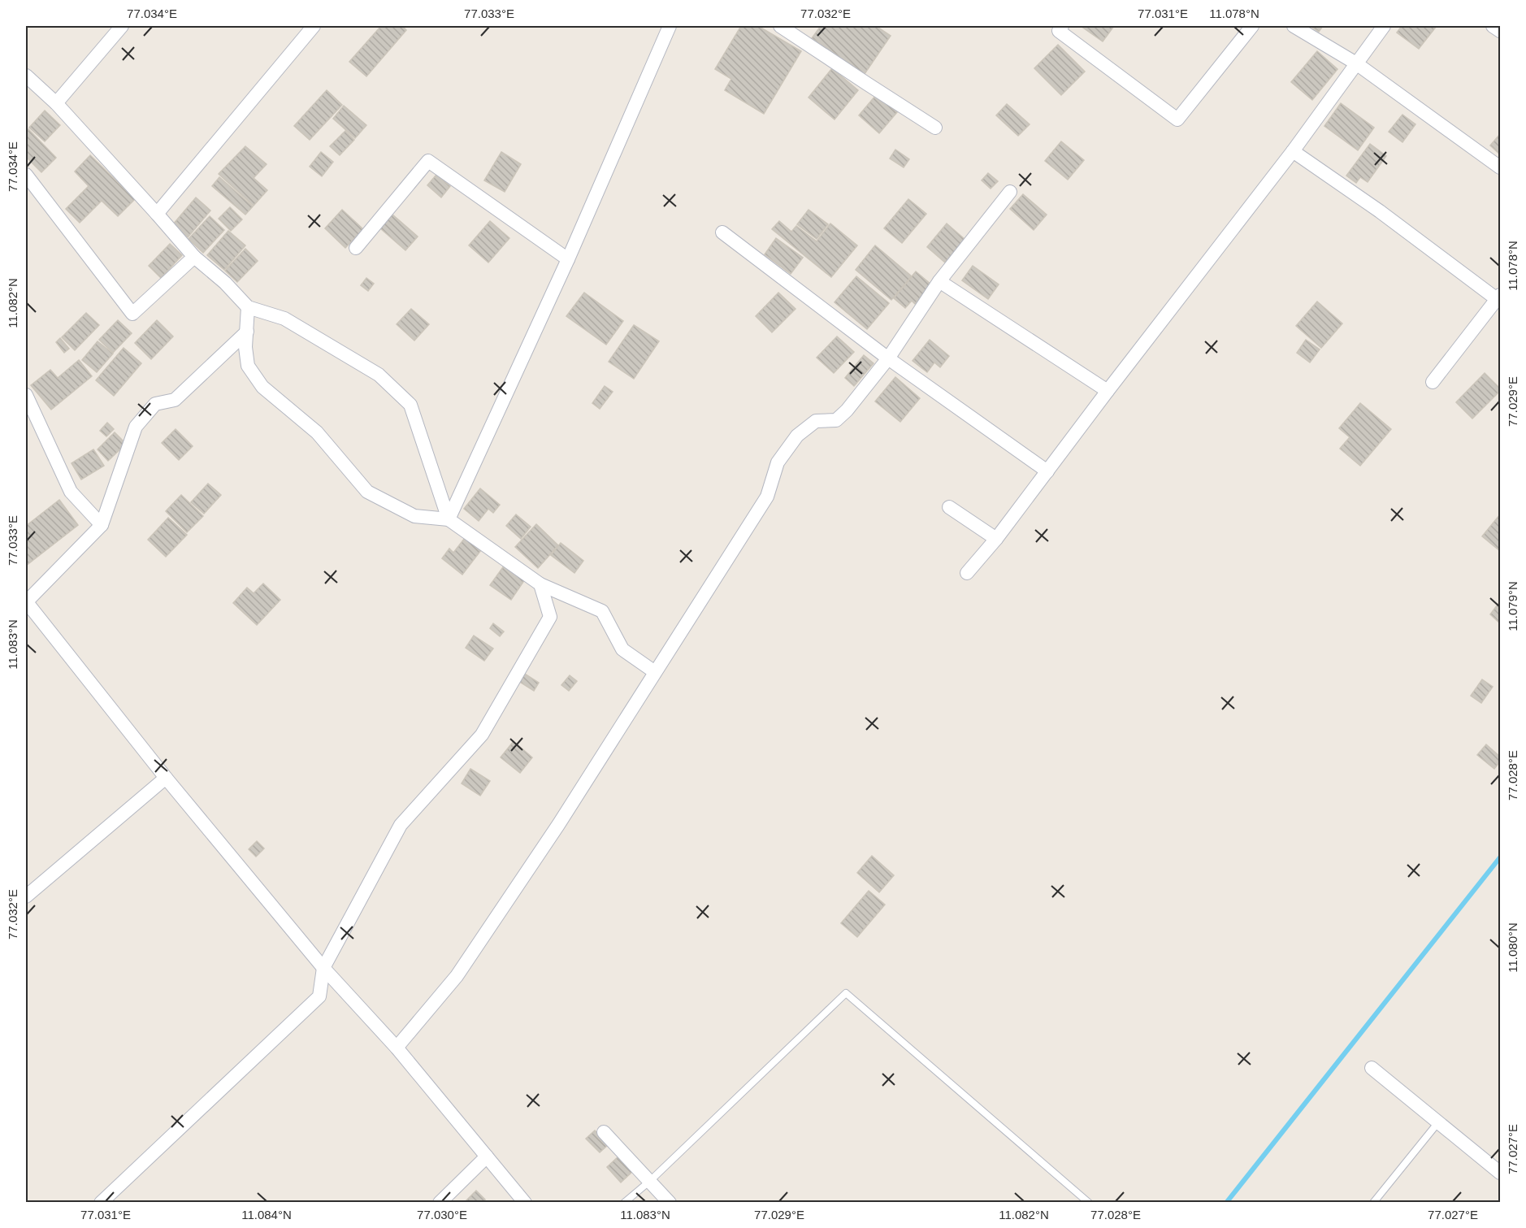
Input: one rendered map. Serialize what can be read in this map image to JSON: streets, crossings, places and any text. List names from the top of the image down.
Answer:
{
  "coordinates": [
    "77.034°E",
    "77.033°E",
    "77.032°E",
    "77.031°E",
    "11.078°N",
    "11.082°N",
    "77.029°E",
    "11.079°N",
    "11.083°N",
    "77.028°E",
    "11.080°N",
    "77.027°E",
    "11.084°N",
    "77.030°E"
  ]
}
